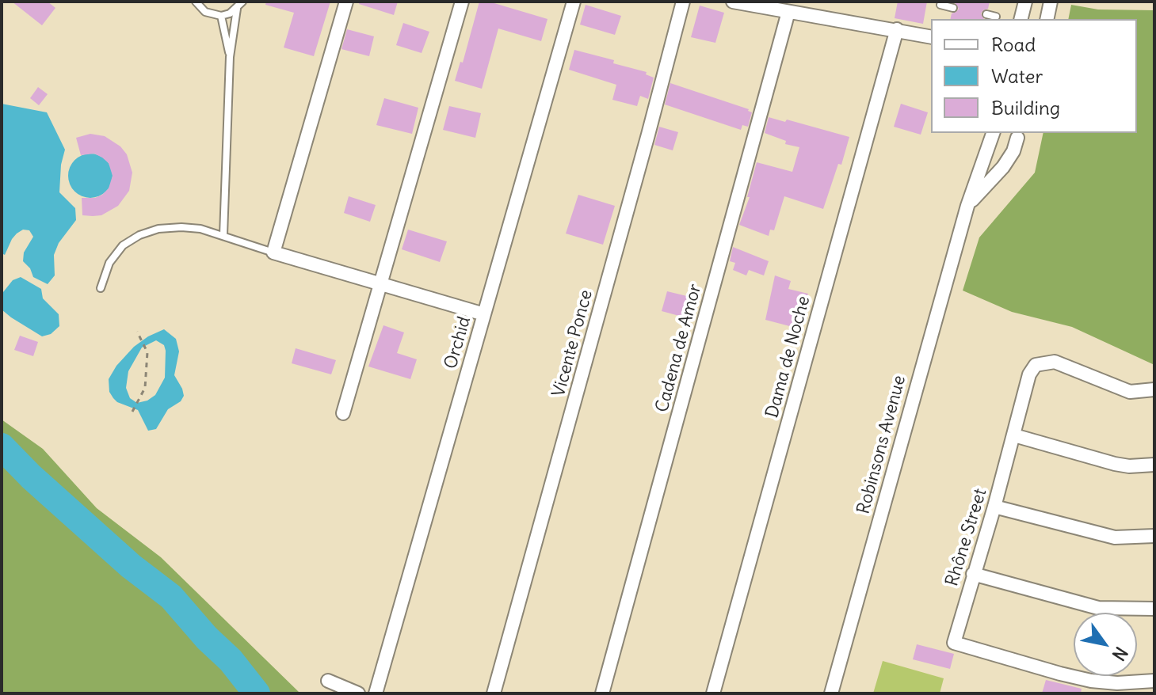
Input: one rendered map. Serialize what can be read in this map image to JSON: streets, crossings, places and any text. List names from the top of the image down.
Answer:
{
  "streets": {
    "street": [
      "Orchid",
      "Vicente Ponce",
      "Cadena de Amor",
      "Dama de Noche",
      "Robinsons Avenue",
      "Rhône Street"
    ]
  },
  "legend": ["Road", "Water", "Building"],
  "north": "bottom right"
}
